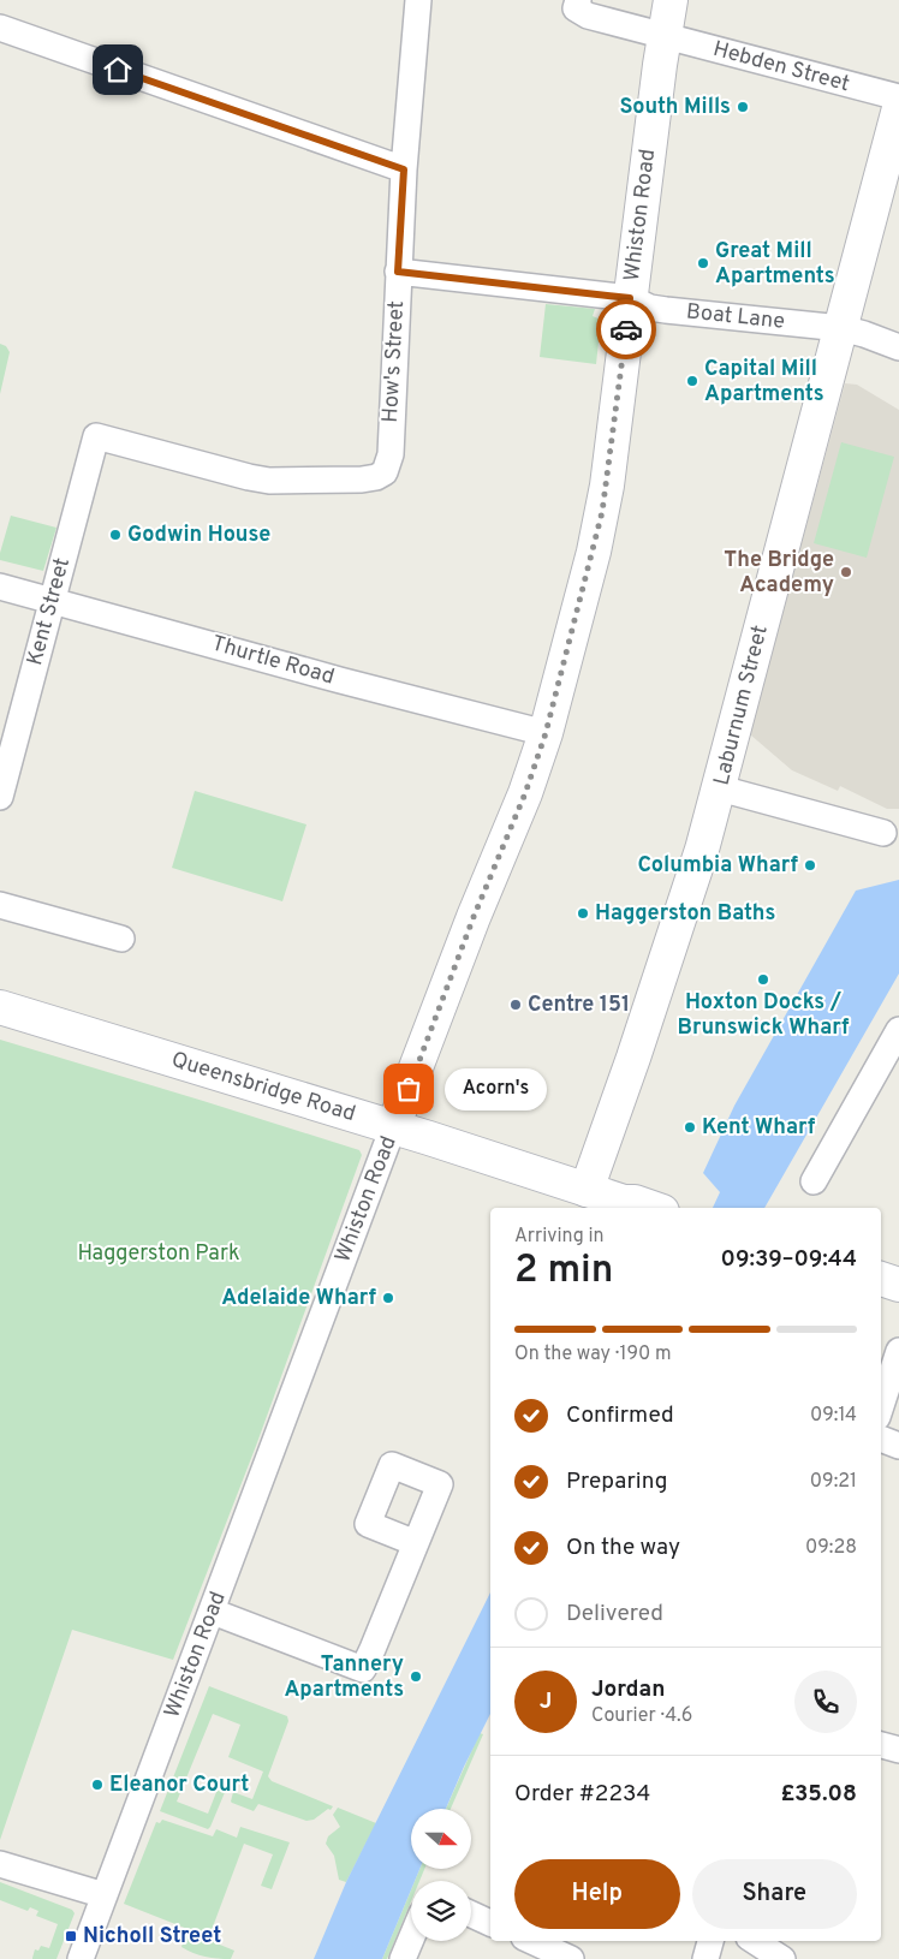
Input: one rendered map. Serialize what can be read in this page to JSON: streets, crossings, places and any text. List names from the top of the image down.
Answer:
{
  "streets": {
    "street": [
      "Hebden Street",
      "Whiston Road",
      "Boat Lane",
      "How's Street",
      "Kent Street",
      "Thurtle Road",
      "Laburnum Street",
      "Queensbridge Road"
    ]
  },
  "crossings": [
    ["Hebden Street", "Whiston Road"],
    ["Hebden Street", "Laburnum Street"],
    ["Whiston Road", "Boat Lane"],
    ["Whiston Road", "Thurtle Road"],
    ["Whiston Road", "Queensbridge Road"],
    ["Boat Lane", "How's Street"],
    ["Boat Lane", "Laburnum Street"],
    ["How's Street", "Kent Street"],
    ["Kent Street", "Thurtle Road"],
    ["Laburnum Street", "Queensbridge Road"]
  ],
  "parks": ["Haggerston Park"],
  "places": {
    "other": [
      "South Mills",
      "Great Mill Apartments",
      "Capital Mill Apartments",
      "Godwin House",
      "The Bridge Academy",
      "Columbia Wharf",
      "Haggerston Baths",
      "Hoxton Docks / Brunswick Wharf",
      "Centre 151",
      "Acorn's",
      "Kent Wharf",
      "Adelaide Wharf",
      "Tannery Apartments",
      "Eleanor Court"
    ],
    "transit": ["Nicholl Street"]
  },
  "north": "right",
  "page": {
    "bubble": "Acorn's",
    "heading": ["2 min", "Arriving in", "09:39–09:44"],
    "panel": [
      "Jordan",
      "Courier · 4.6",
      "Order #2234",
      "£35.08"
    ],
    "bar": "On the way · 190 m",
    "list": [
      ["Confirmed", "09:14"],
      ["Preparing", "09:21"],
      ["On the way", "09:28"],
      "Delivered"
    ],
    "round": "J",
    "buttons": ["Help", "Share"]
  }
}
